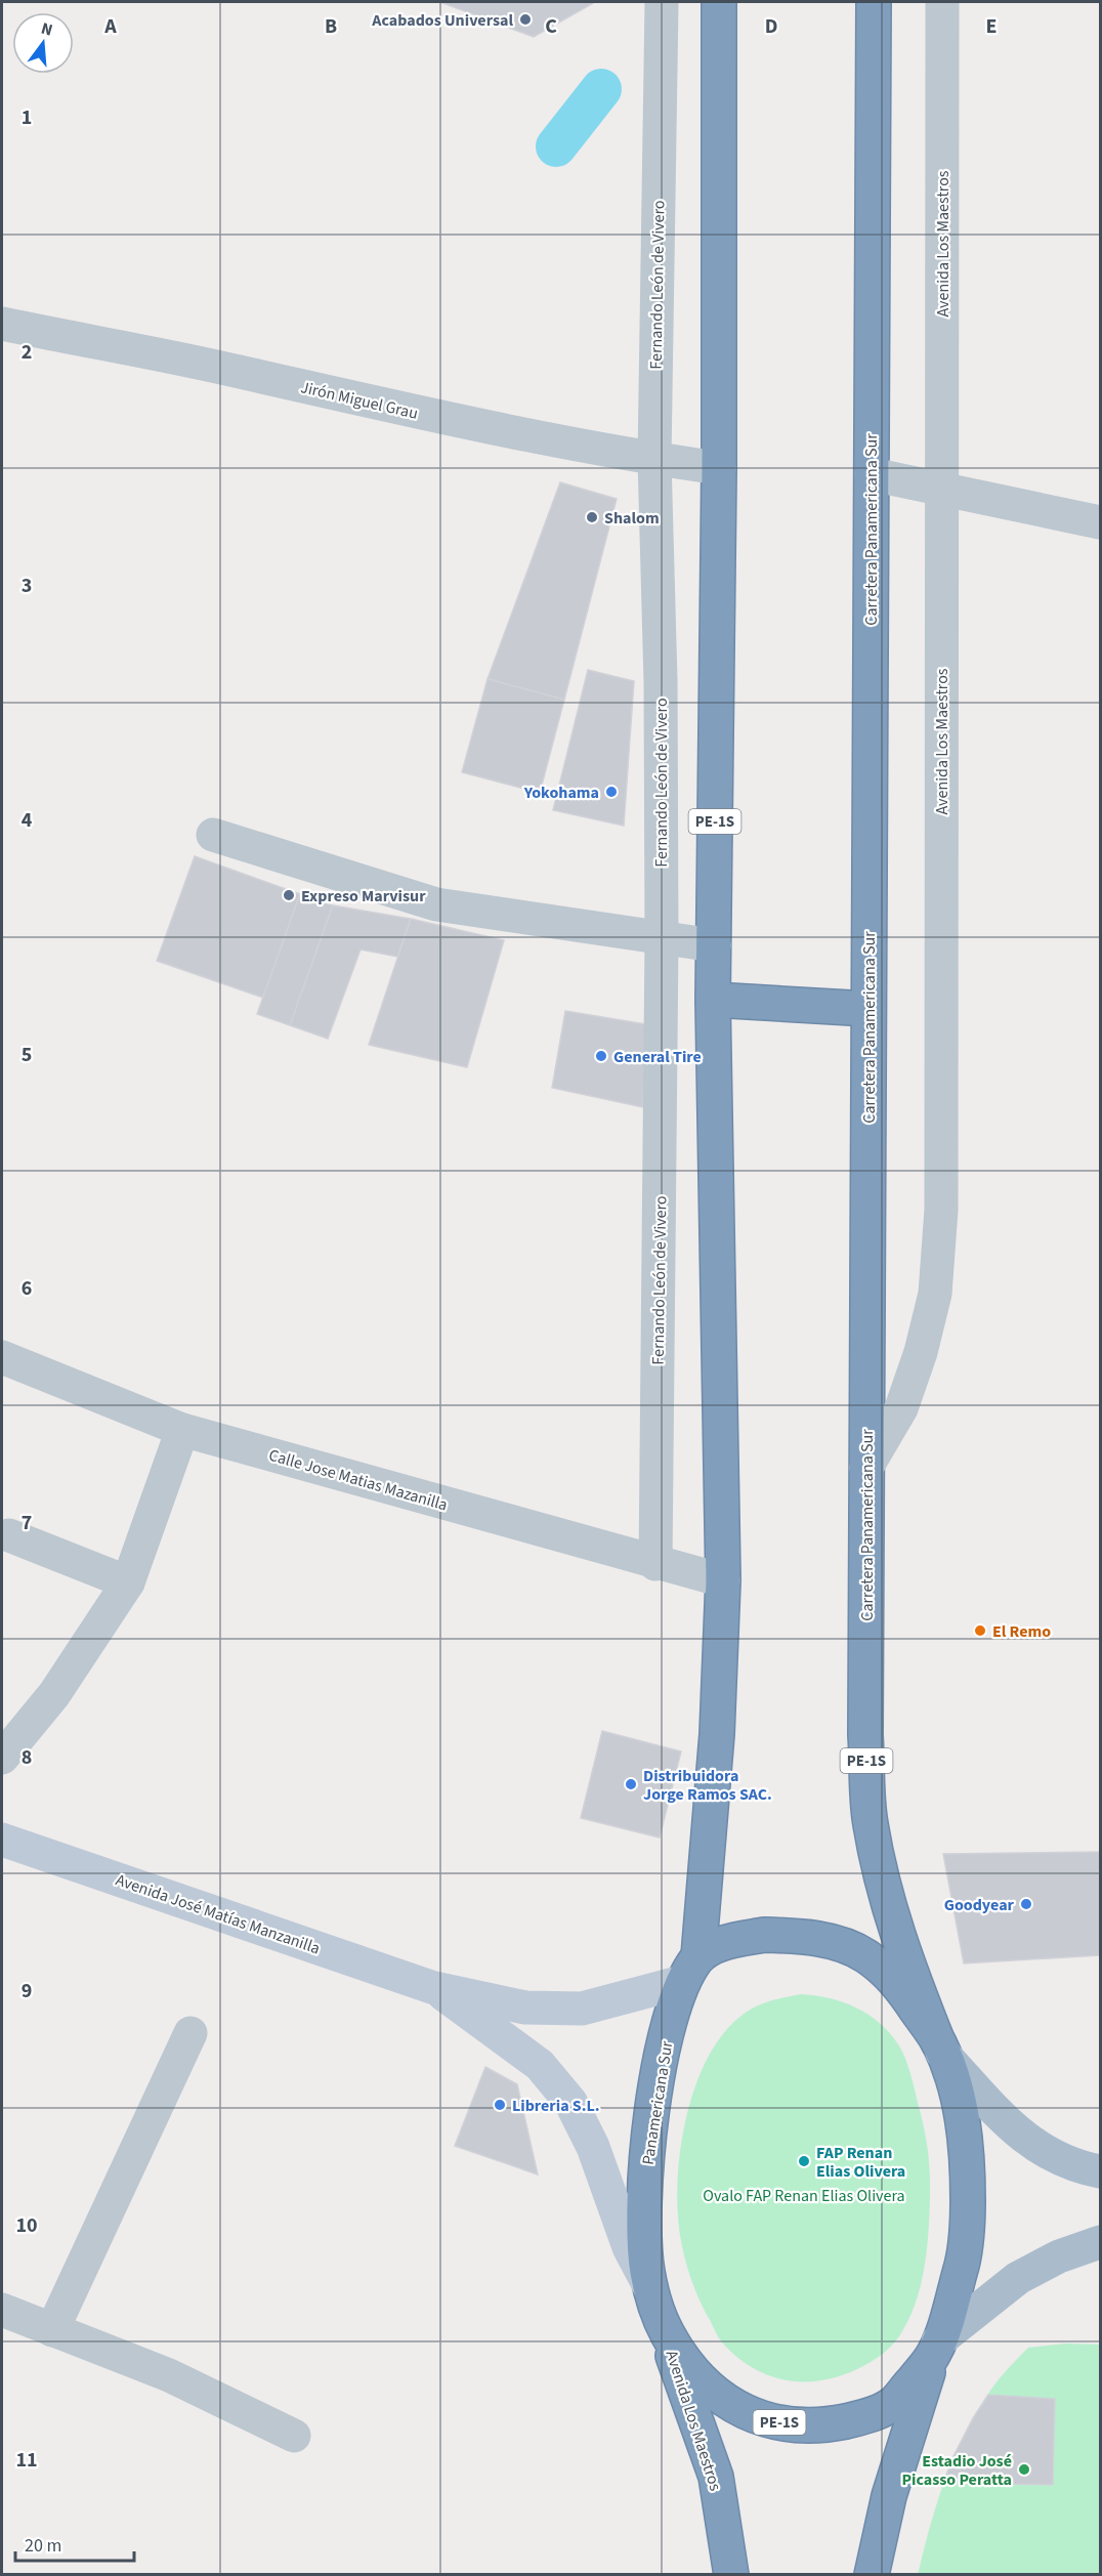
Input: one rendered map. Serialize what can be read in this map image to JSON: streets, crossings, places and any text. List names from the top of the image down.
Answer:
{
  "streets": {
    "highway": [
      "Avenida Los Maestros",
      "Carretera Panamericana Sur",
      "PE-1S",
      "Panamericana Sur"
    ],
    "street": [
      "Fernando León de Vivero",
      "Jirón Miguel Grau",
      "Calle Jose Matias Mazanilla",
      "Avenida José Matías Manzanilla"
    ]
  },
  "crossings": [
    ["Avenida Los Maestros", "Carretera Panamericana Sur"],
    ["Avenida Los Maestros", "Avenida José Matías Manzanilla"],
    ["Avenida Los Maestros", "Panamericana Sur"],
    ["Fernando León de Vivero", "Jirón Miguel Grau"],
    ["Fernando León de Vivero", "Calle Jose Matias Mazanilla"],
    ["Jirón Miguel Grau", "PE-1S"],
    ["Carretera Panamericana Sur", "Panamericana Sur"],
    ["PE-1S", "Calle Jose Matias Mazanilla"],
    ["PE-1S", "Avenida José Matías Manzanilla"],
    ["PE-1S", "Panamericana Sur"],
    ["Avenida José Matías Manzanilla", "Panamericana Sur"]
  ],
  "parks": ["Ovalo FAP Renan Elias Olivera"],
  "places": [
    "Acabados Universal",
    "Shalom",
    "Yokohama",
    "Expreso Marvisur",
    "General Tire",
    "El Remo",
    "Distribuidora Jorge Ramos SAC.",
    "Goodyear",
    "Libreria S.L.",
    "FAP Renan Elias Olivera",
    "Estadio José Picasso Peratta"
  ],
  "scale_bar": "20 m",
  "north": "top",
  "grid": {
    "columns": [
      "A",
      "B",
      "C",
      "D",
      "E"
    ],
    "rows": [
      "1",
      "2",
      "3",
      "4",
      "5",
      "6",
      "7",
      "8",
      "9",
      "10",
      "11"
    ]
  }
}
